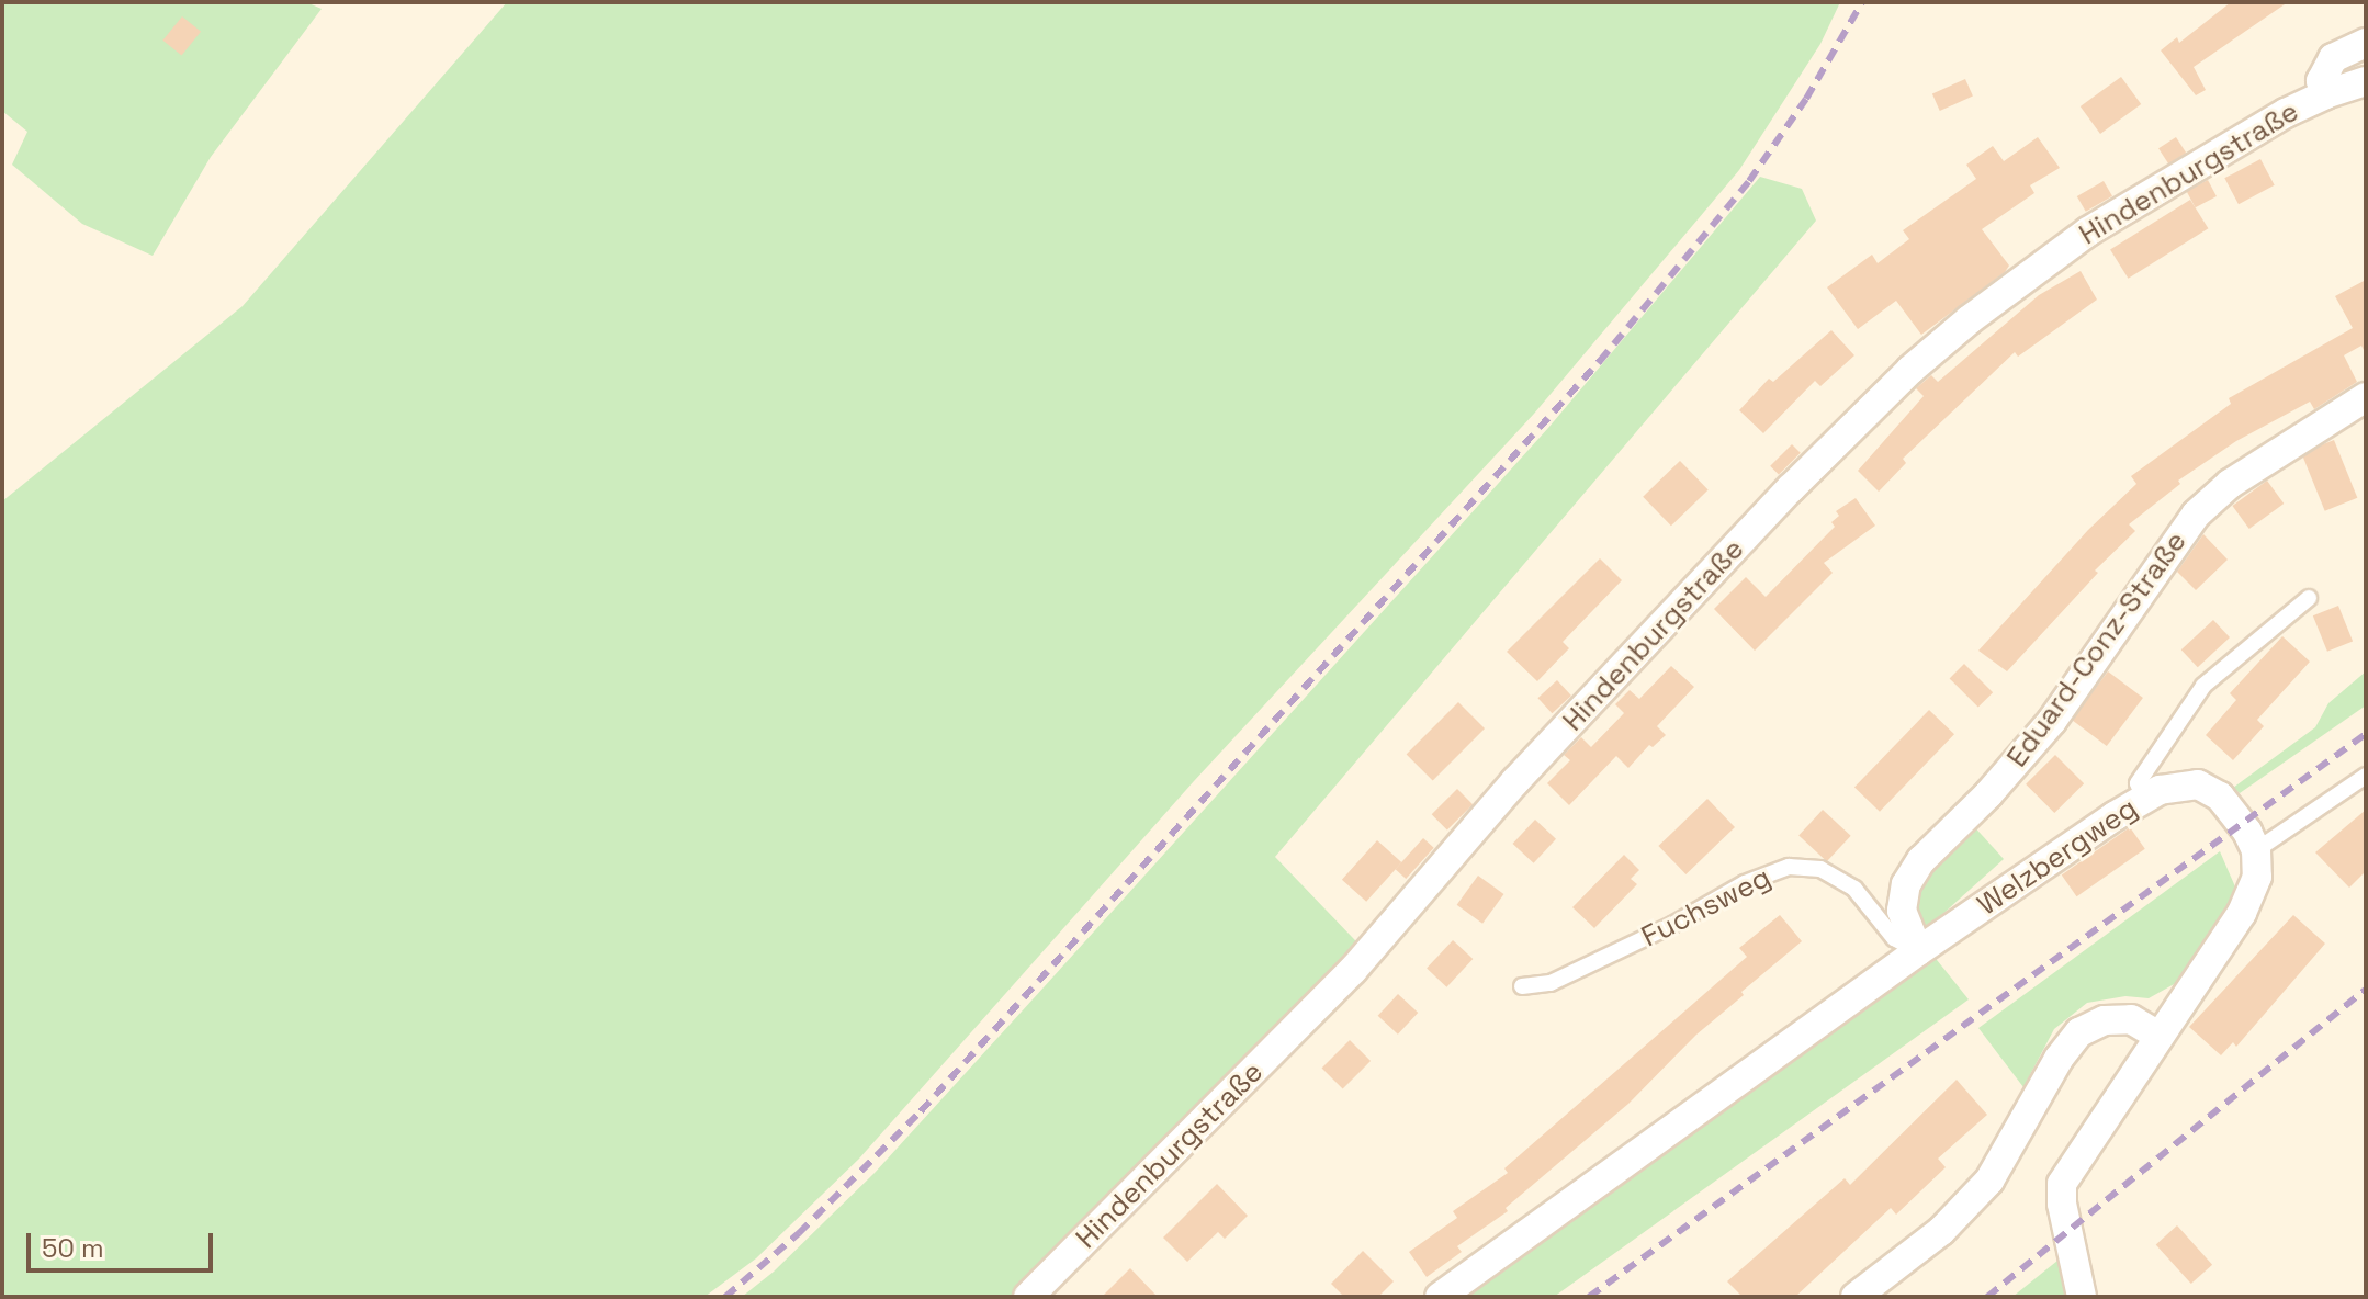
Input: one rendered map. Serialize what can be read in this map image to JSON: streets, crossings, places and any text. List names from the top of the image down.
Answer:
{
  "streets": {
    "street": ["Hindenburgstraße", "Eduard-Conz-Straße", "Welzbergweg"],
    "lane": ["Fuchsweg"]
  },
  "crossings": [
    ["Eduard-Conz-Straße", "Welzbergweg"],
    ["Eduard-Conz-Straße", "Fuchsweg"],
    ["Welzbergweg", "Fuchsweg"]
  ],
  "scale_bar": "50 m"
}
